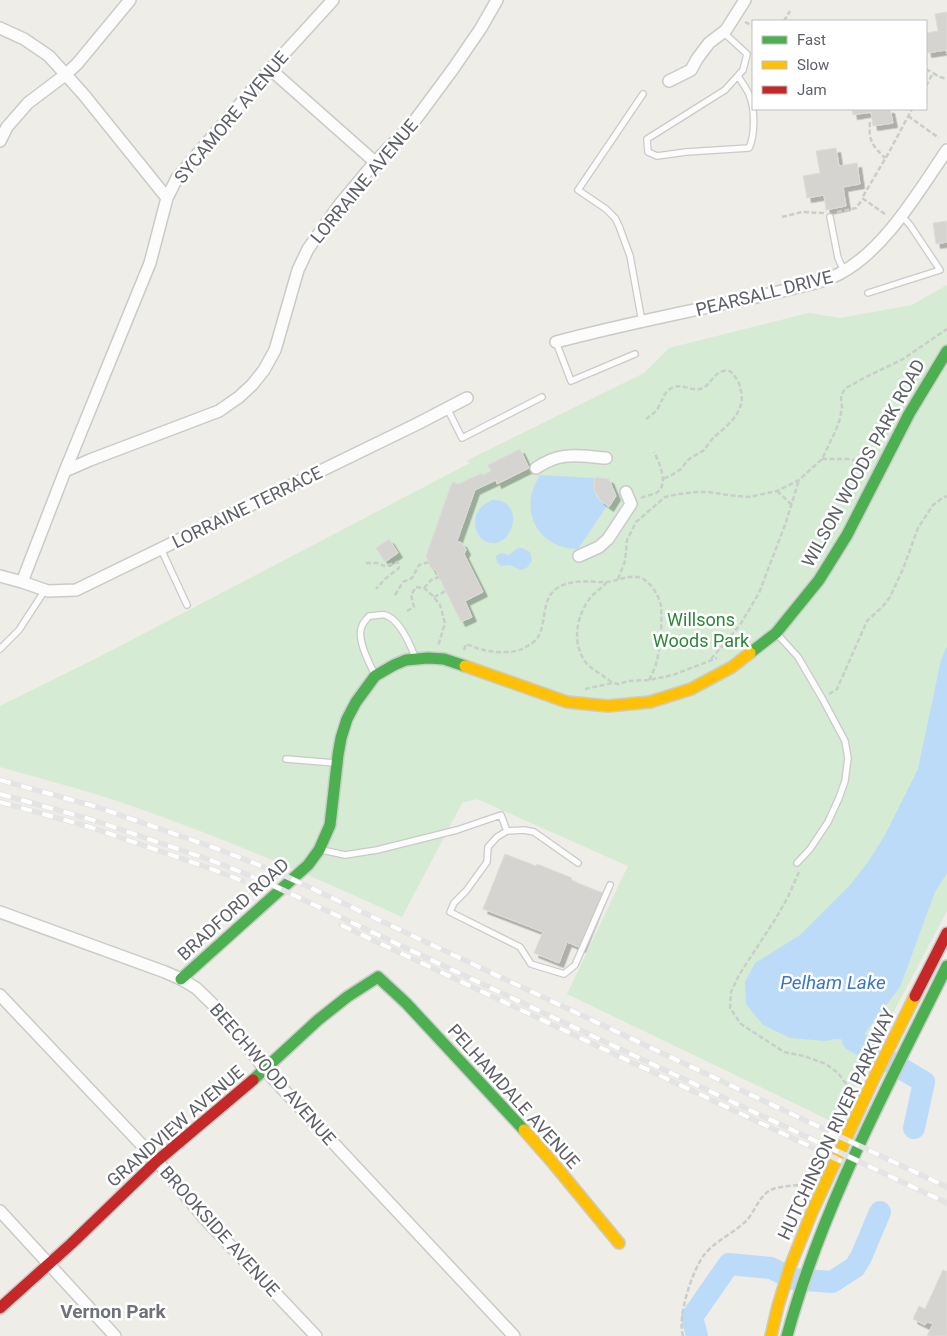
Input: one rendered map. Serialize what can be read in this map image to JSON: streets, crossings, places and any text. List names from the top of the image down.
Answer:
{
  "streets": {
    "main road": [
      "WILSON WOODS PARK ROAD",
      "BRADFORD ROAD",
      "PELHAMDALE AVENUE",
      "HUTCHINSON RIVER PARKWAY",
      "GRANDVIEW AVENUE"
    ],
    "street": [
      "SYCAMORE AVENUE",
      "LORRAINE AVENUE",
      "PEARSALL DRIVE",
      "LORRAINE TERRACE",
      "BEECHWOOD AVENUE",
      "BROOKSIDE AVENUE"
    ]
  },
  "crossings": [
    ["SYCAMORE AVENUE", "LORRAINE AVENUE"],
    ["WILSON WOODS PARK ROAD", "BRADFORD ROAD"],
    ["BRADFORD ROAD", "BEECHWOOD AVENUE"],
    ["BEECHWOOD AVENUE", "GRANDVIEW AVENUE"],
    ["PELHAMDALE AVENUE", "GRANDVIEW AVENUE"],
    ["GRANDVIEW AVENUE", "BROOKSIDE AVENUE"]
  ],
  "districts": ["Vernon Park"],
  "water": ["Pelham Lake"],
  "parks": ["Willsons Woods Park"],
  "legend": ["Fast", "Slow", "Jam"]
}
